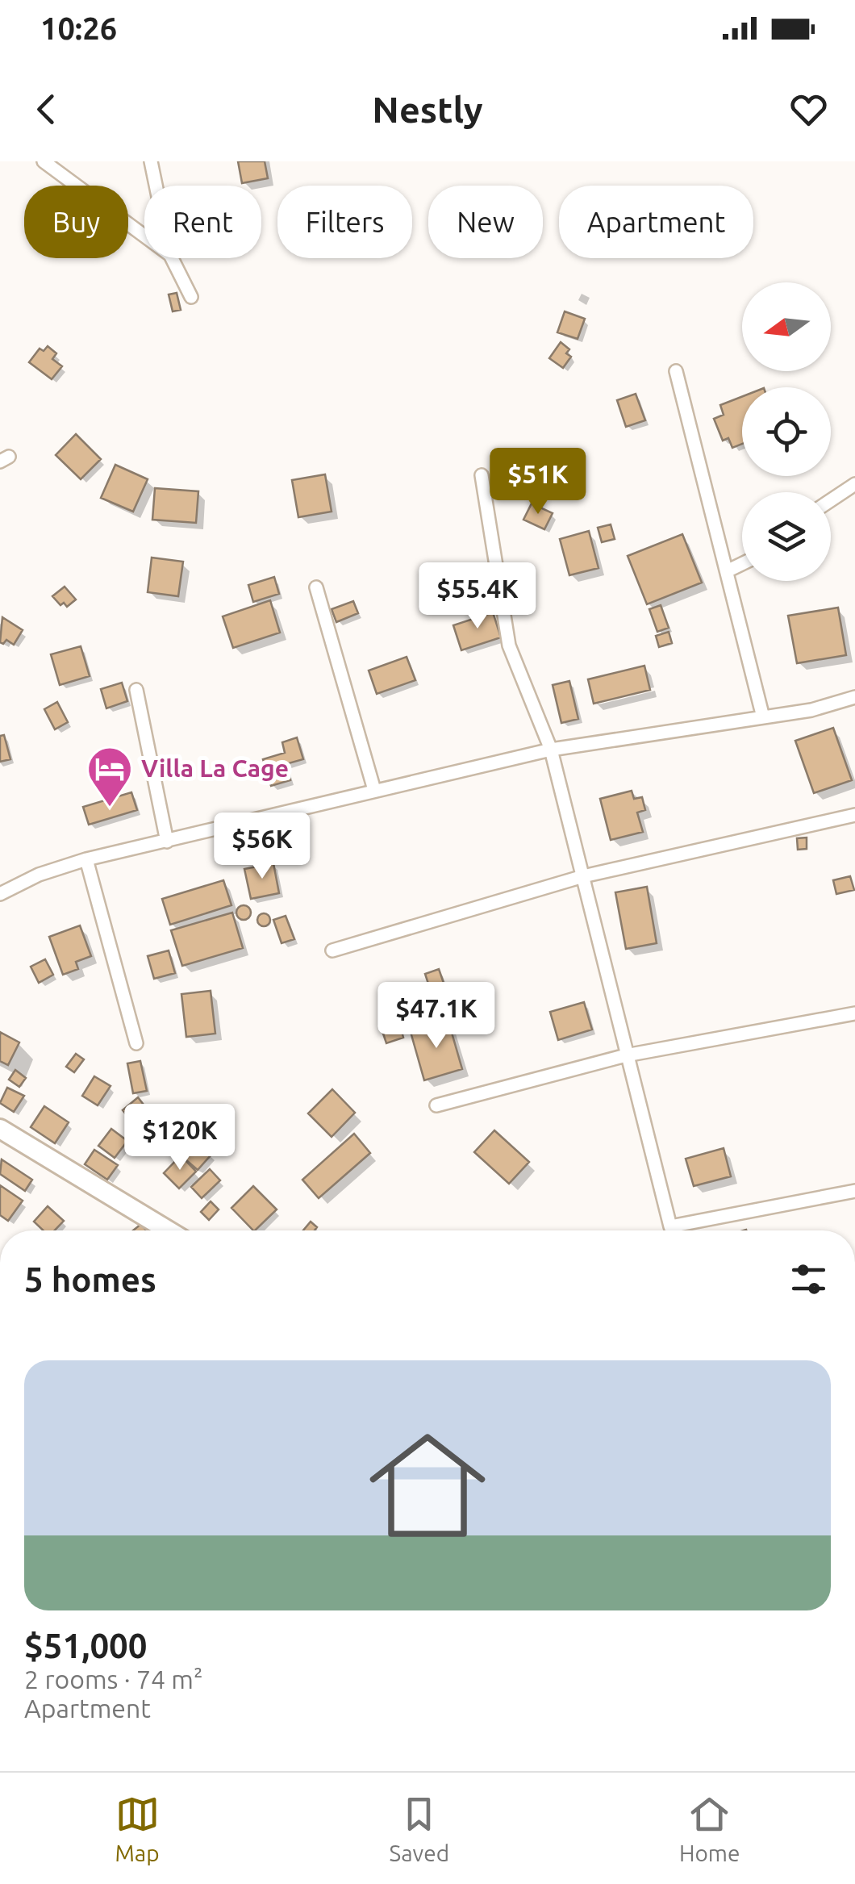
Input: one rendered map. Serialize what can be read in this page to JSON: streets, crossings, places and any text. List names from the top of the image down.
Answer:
{
  "places": {
    "hotel": ["Villa La Cage"]
  },
  "north": "left",
  "page": {
    "status": "10:26",
    "header": "Nestly",
    "chip": [
      "Buy",
      "Rent",
      "Filters",
      "New",
      "Apartment"
    ],
    "price": [
      "$51K",
      "$55.4K",
      "$56K",
      "$47.1K",
      "$120K"
    ],
    "heading": "5 homes",
    "list": [
      {
        "name": "$51,000",
        "note": "2 rooms · 74 m² · Apartment"
      }
    ],
    "tabs": ["Map", "Saved", "Home"]
  }
}
